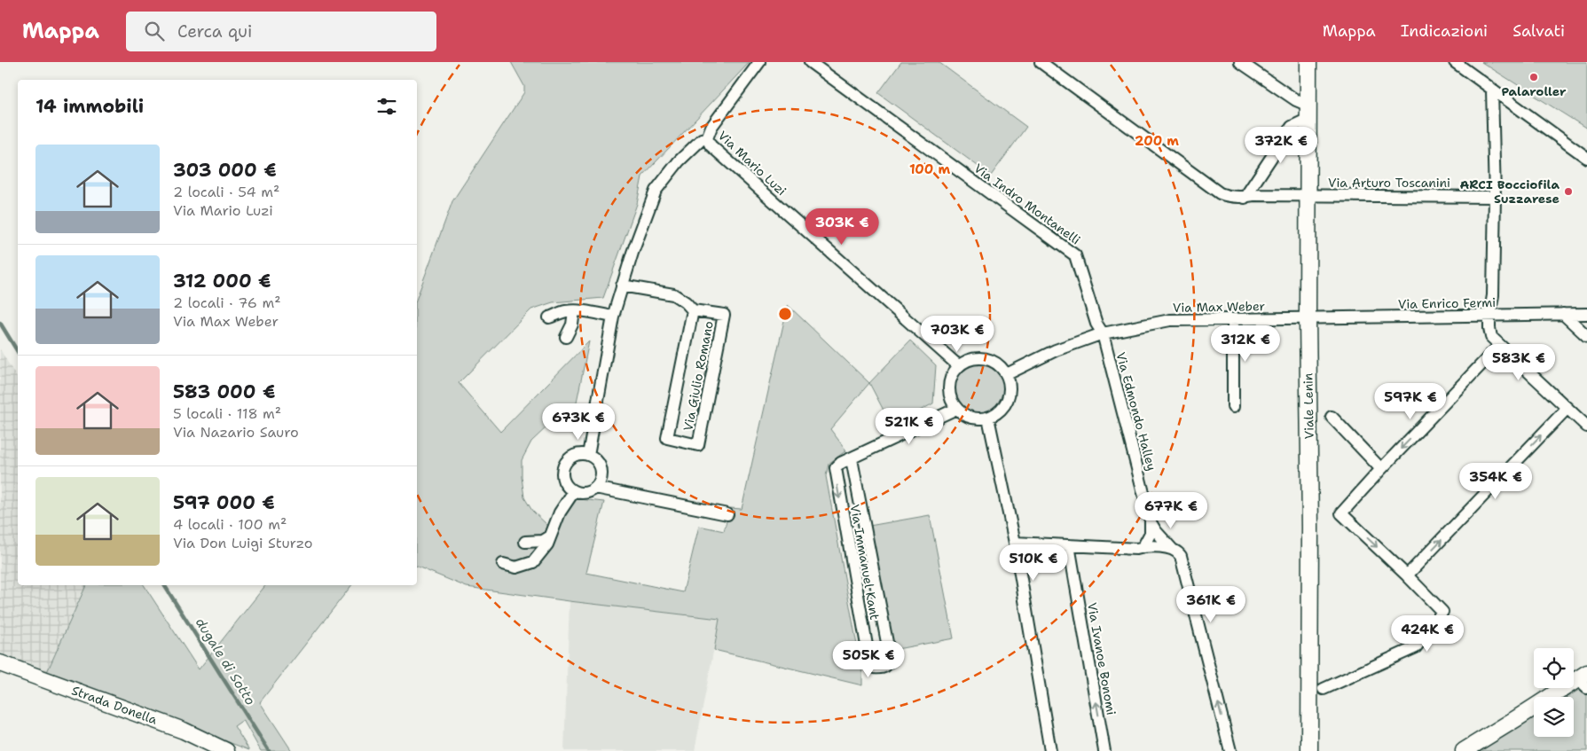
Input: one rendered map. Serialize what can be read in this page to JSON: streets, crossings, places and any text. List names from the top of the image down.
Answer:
{
  "streets": {
    "main road": ["Viale Lenin", "Strada Donella"],
    "street": [
      "Via Mario Luzi",
      "Via Arturo Toscanini",
      "Via Indro Montanelli",
      "Via Enrico Fermi",
      "Via Max Weber",
      "Via Giulio Romano",
      "Via Edmondo Halley",
      "Via Immanuel Kant",
      "Via Ivanoe Bonomi"
    ]
  },
  "crossings": [
    ["Via Mario Luzi", "Via Max Weber"],
    ["Via Mario Luzi", "Via Immanuel Kant"],
    ["Via Arturo Toscanini", "Viale Lenin"],
    ["Via Indro Montanelli", "Via Max Weber"],
    ["Via Indro Montanelli", "Via Edmondo Halley"],
    ["Via Enrico Fermi", "Via Max Weber"],
    ["Via Enrico Fermi", "Viale Lenin"],
    ["Via Max Weber", "Viale Lenin"],
    ["Via Max Weber", "Via Edmondo Halley"],
    ["Via Max Weber", "Via Immanuel Kant"]
  ],
  "water": ["dugale di Sotto"],
  "places": ["Palaroller", "ARCI Bocciofila Suzzarese"],
  "page": {
    "header": "Mappa",
    "search": "Cerca qui",
    "nav": ["Mappa", "Indicazioni", "Salvati"],
    "heading": "14 immobili",
    "price": [
      "372K €",
      "303K €",
      "703K €",
      "312K €",
      "583K €",
      "597K €",
      "673K €",
      "521K €",
      "354K €",
      "677K €",
      "510K €",
      "361K €",
      "424K €",
      "505K €"
    ],
    "list": [
      {
        "name": "303 000 €",
        "note": "2 locali · 54 m² · Via Mario Luzi"
      },
      {
        "name": "312 000 €",
        "note": "2 locali · 76 m² · Via Max Weber"
      },
      {
        "name": "583 000 €",
        "note": "5 locali · 118 m² · Via Nazario Sauro"
      },
      {
        "name": "597 000 €",
        "note": "4 locali · 100 m² · Via Don Luigi Sturzo"
      }
    ]
  },
  "rings": ["200 m", "100 m"]
}
